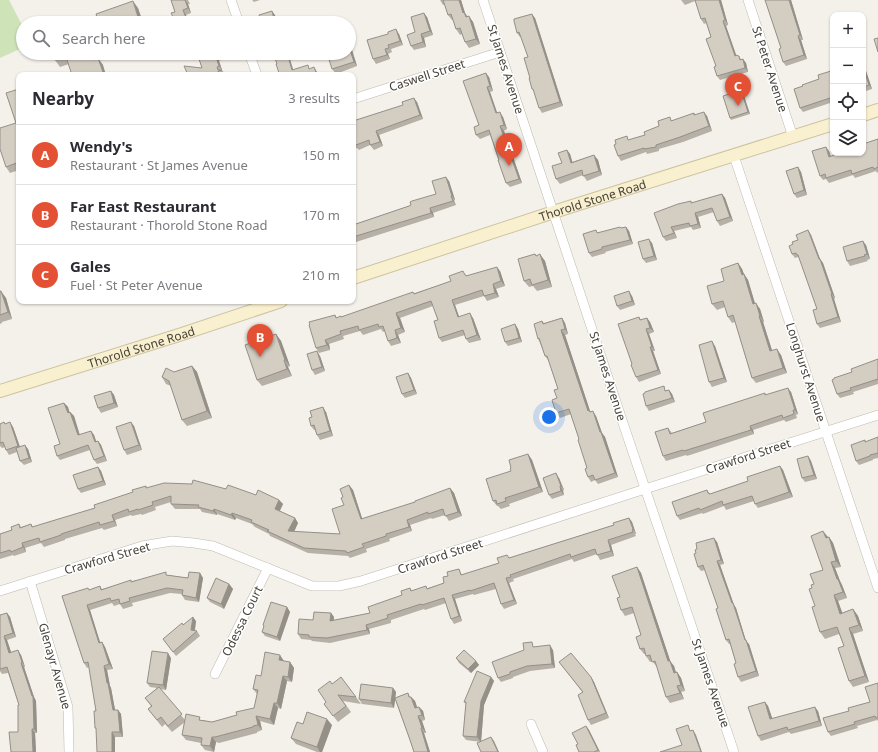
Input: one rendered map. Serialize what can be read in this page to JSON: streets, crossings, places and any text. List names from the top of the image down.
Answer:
{
  "streets": {
    "main road": ["Thorold Stone Road"],
    "street": [
      "St James Avenue",
      "St Peter Avenue",
      "Caswell Street",
      "Longhurst Avenue",
      "Crawford Street",
      "Odessa Court",
      "Glenayr Avenue"
    ]
  },
  "crossings": [
    ["St James Avenue", "Caswell Street"],
    ["St James Avenue", "Thorold Stone Road"],
    ["St James Avenue", "Crawford Street"],
    ["St Peter Avenue", "Thorold Stone Road"],
    ["Thorold Stone Road", "Longhurst Avenue"],
    ["Longhurst Avenue", "Crawford Street"],
    ["Crawford Street", "Odessa Court"],
    ["Crawford Street", "Glenayr Avenue"]
  ],
  "page": {
    "map_buttons": ["+", "−"],
    "search": "Search here",
    "heading": ["Nearby", "3 results"],
    "pins": ["C", "A", "B"],
    "list": [
      {
        "mark": "A",
        "name": "Wendy's",
        "note": "Restaurant · St James Avenue",
        "value": "150 m"
      },
      {
        "mark": "B",
        "name": "Far East Restaurant",
        "note": "Restaurant · Thorold Stone Road",
        "value": "170 m"
      },
      {
        "mark": "C",
        "name": "Gales",
        "note": "Fuel · St Peter Avenue",
        "value": "210 m"
      }
    ]
  }
}
